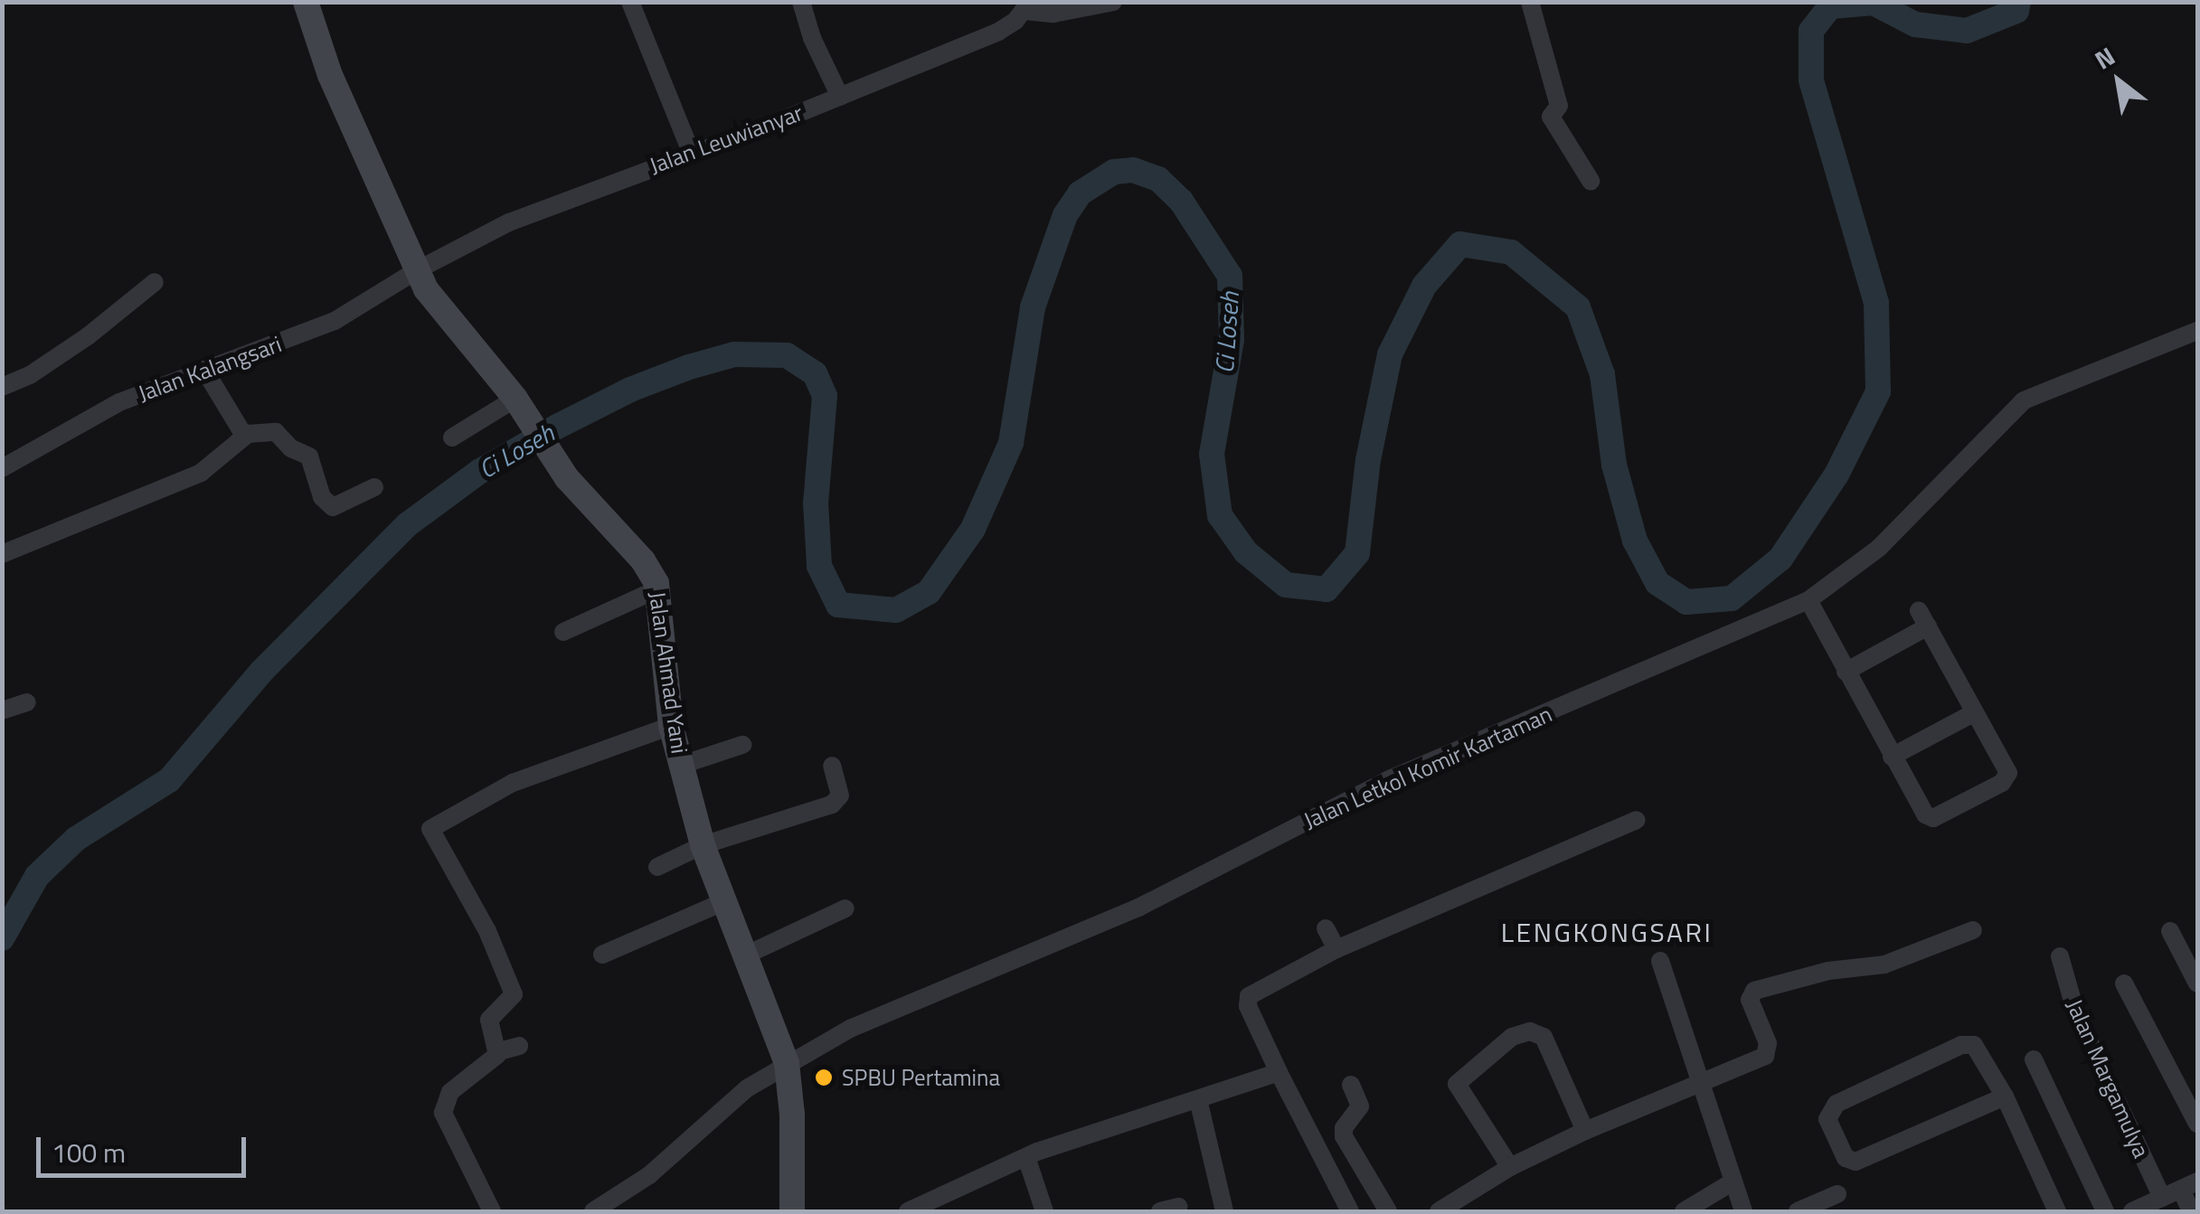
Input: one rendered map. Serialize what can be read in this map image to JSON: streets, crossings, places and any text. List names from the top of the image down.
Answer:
{
  "streets": {
    "street": [
      "Jalan Leuwianyar",
      "Jalan Kalangsari",
      "Jalan Ahmad Yani",
      "Jalan Letkol Komir Kartaman",
      "Jalan Margamulya"
    ]
  },
  "crossings": [
    ["Jalan Leuwianyar", "Jalan Kalangsari"],
    ["Jalan Leuwianyar", "Jalan Ahmad Yani"],
    ["Jalan Kalangsari", "Jalan Ahmad Yani"],
    ["Jalan Ahmad Yani", "Jalan Letkol Komir Kartaman"]
  ],
  "districts": ["LENGKONGSARI"],
  "water": ["Ci Loseh"],
  "places": ["SPBU Pertamina"],
  "scale_bar": "100 m",
  "north": "top left"
}
